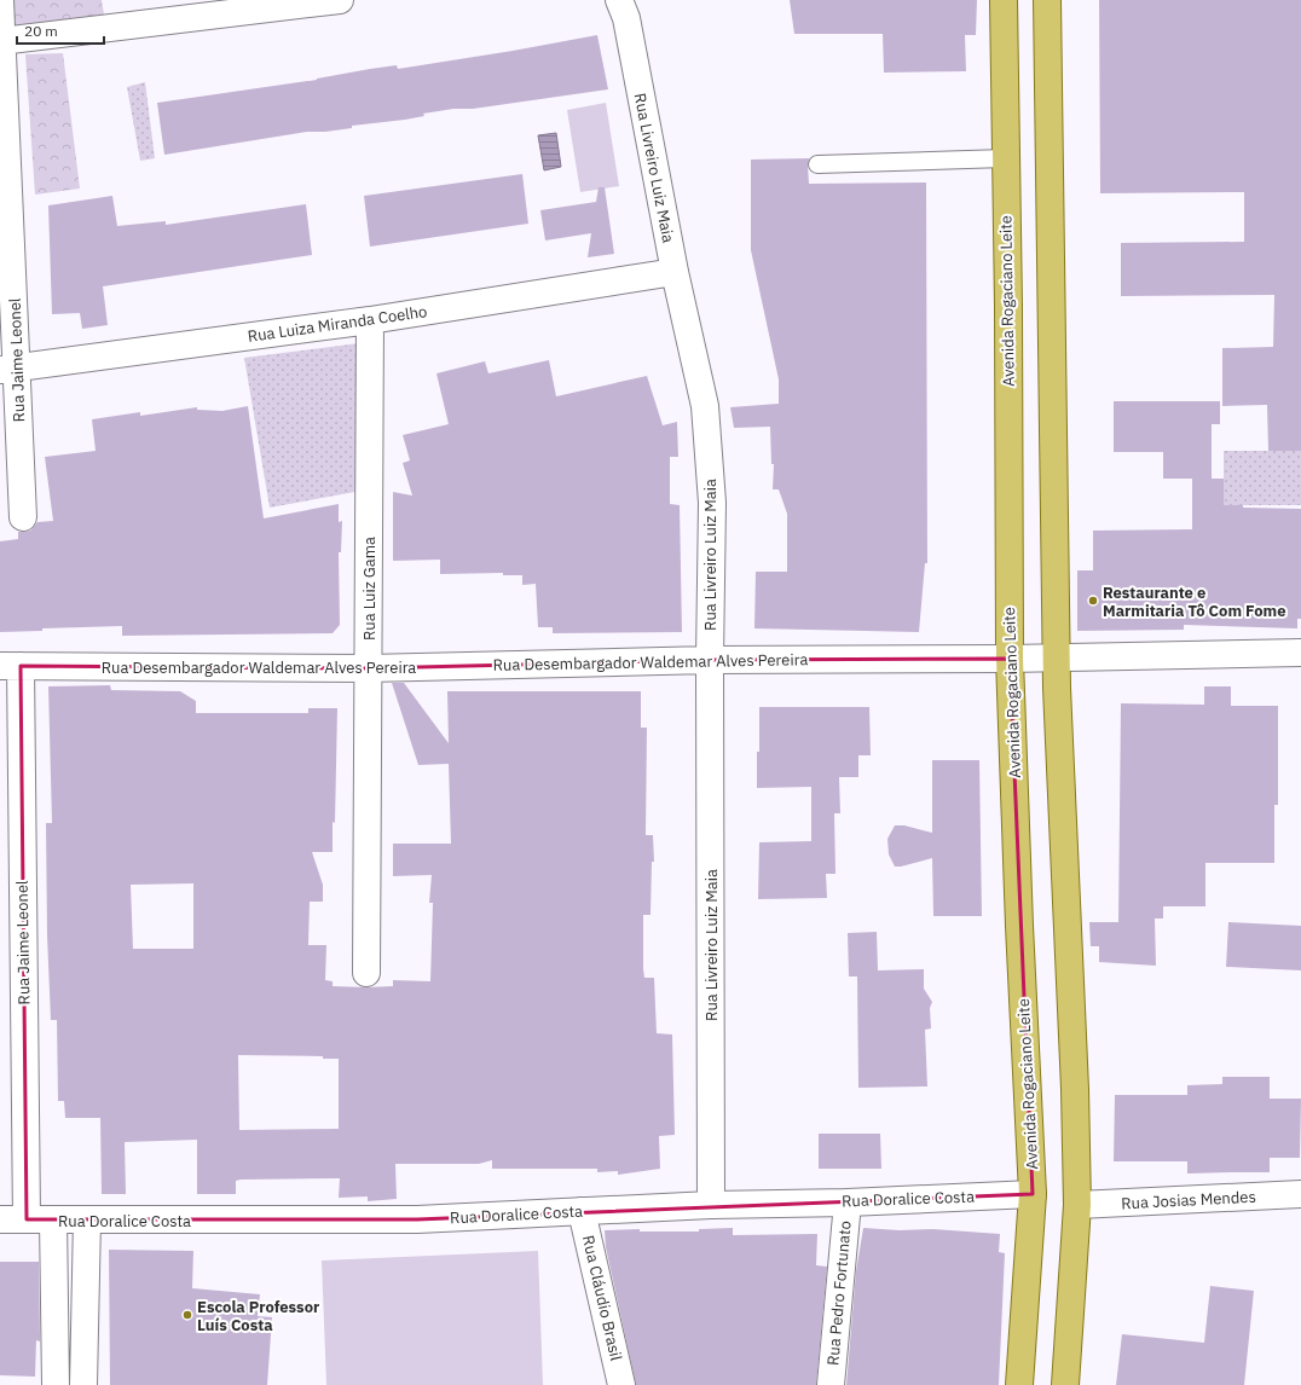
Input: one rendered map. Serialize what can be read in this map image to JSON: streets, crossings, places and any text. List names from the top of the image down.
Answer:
{
  "streets": {
    "main road": ["Avenida Rogaciano Leite"],
    "street": [
      "Rua Livreiro Luiz Maia",
      "Rua Luiza Miranda Coelho",
      "Rua Jaime Leonel",
      "Rua Luiz Gama",
      "Rua Desembargador Waldemar Alves Pereira",
      "Rua Doralice Costa",
      "Rua Josias Mendes",
      "Rua Pedro Fortunato",
      "Rua Cláudio Brasil"
    ]
  },
  "crossings": [
    ["Rua Livreiro Luiz Maia", "Rua Luiza Miranda Coelho"],
    ["Rua Livreiro Luiz Maia", "Rua Desembargador Waldemar Alves Pereira"],
    ["Rua Livreiro Luiz Maia", "Rua Doralice Costa"],
    ["Avenida Rogaciano Leite", "Rua Desembargador Waldemar Alves Pereira"],
    ["Avenida Rogaciano Leite", "Rua Doralice Costa"],
    ["Rua Luiza Miranda Coelho", "Rua Jaime Leonel"],
    ["Rua Luiza Miranda Coelho", "Rua Luiz Gama"],
    ["Rua Jaime Leonel", "Rua Desembargador Waldemar Alves Pereira"],
    ["Rua Jaime Leonel", "Rua Doralice Costa"],
    ["Rua Luiz Gama", "Rua Desembargador Waldemar Alves Pereira"],
    ["Rua Doralice Costa", "Rua Pedro Fortunato"],
    ["Rua Doralice Costa", "Rua Cláudio Brasil"]
  ],
  "places": ["Restaurante e Marmitaria Tô Com Fome", "Escola Professor Luís Costa"],
  "scale_bar": "20 m"
}
